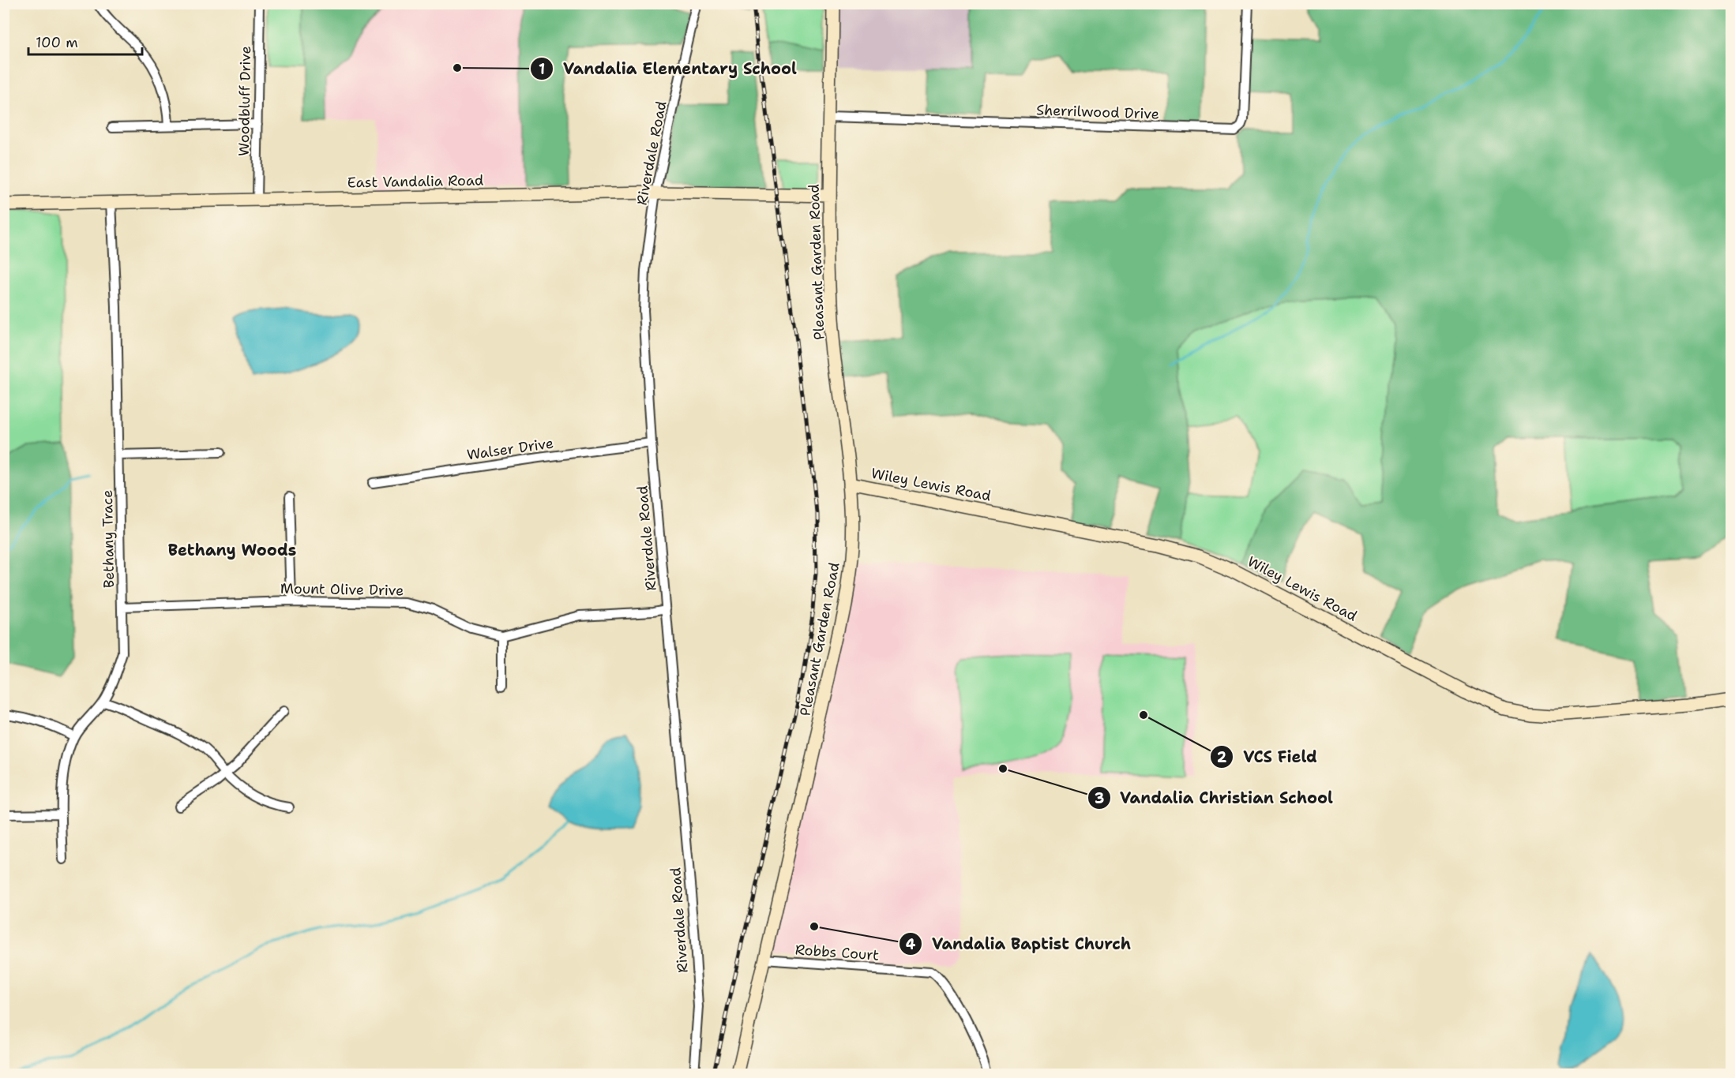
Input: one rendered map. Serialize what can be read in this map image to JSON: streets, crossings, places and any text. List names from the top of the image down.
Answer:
{
  "streets": {
    "street": [
      "Woodbluff Drive",
      "Sherrilwood Drive",
      "Riverdale Road",
      "East Vandalia Road",
      "Pleasant Garden Road",
      "Walser Drive",
      "Wiley Lewis Road",
      "Bethany Trace",
      "Mount Olive Drive",
      "Robbs Court"
    ]
  },
  "crossings": [
    ["Woodbluff Drive", "East Vandalia Road"],
    ["Sherrilwood Drive", "Pleasant Garden Road"],
    ["Riverdale Road", "East Vandalia Road"],
    ["Riverdale Road", "Walser Drive"],
    ["Riverdale Road", "Mount Olive Drive"],
    ["East Vandalia Road", "Pleasant Garden Road"],
    ["East Vandalia Road", "Bethany Trace"],
    ["Pleasant Garden Road", "Wiley Lewis Road"],
    ["Pleasant Garden Road", "Robbs Court"],
    ["Bethany Trace", "Mount Olive Drive"]
  ],
  "districts": ["Bethany Woods"],
  "places": [
    "Vandalia Elementary School",
    "VCS Field",
    "Vandalia Christian School",
    "Vandalia Baptist Church"
  ],
  "scale_bar": "100 m"
}
